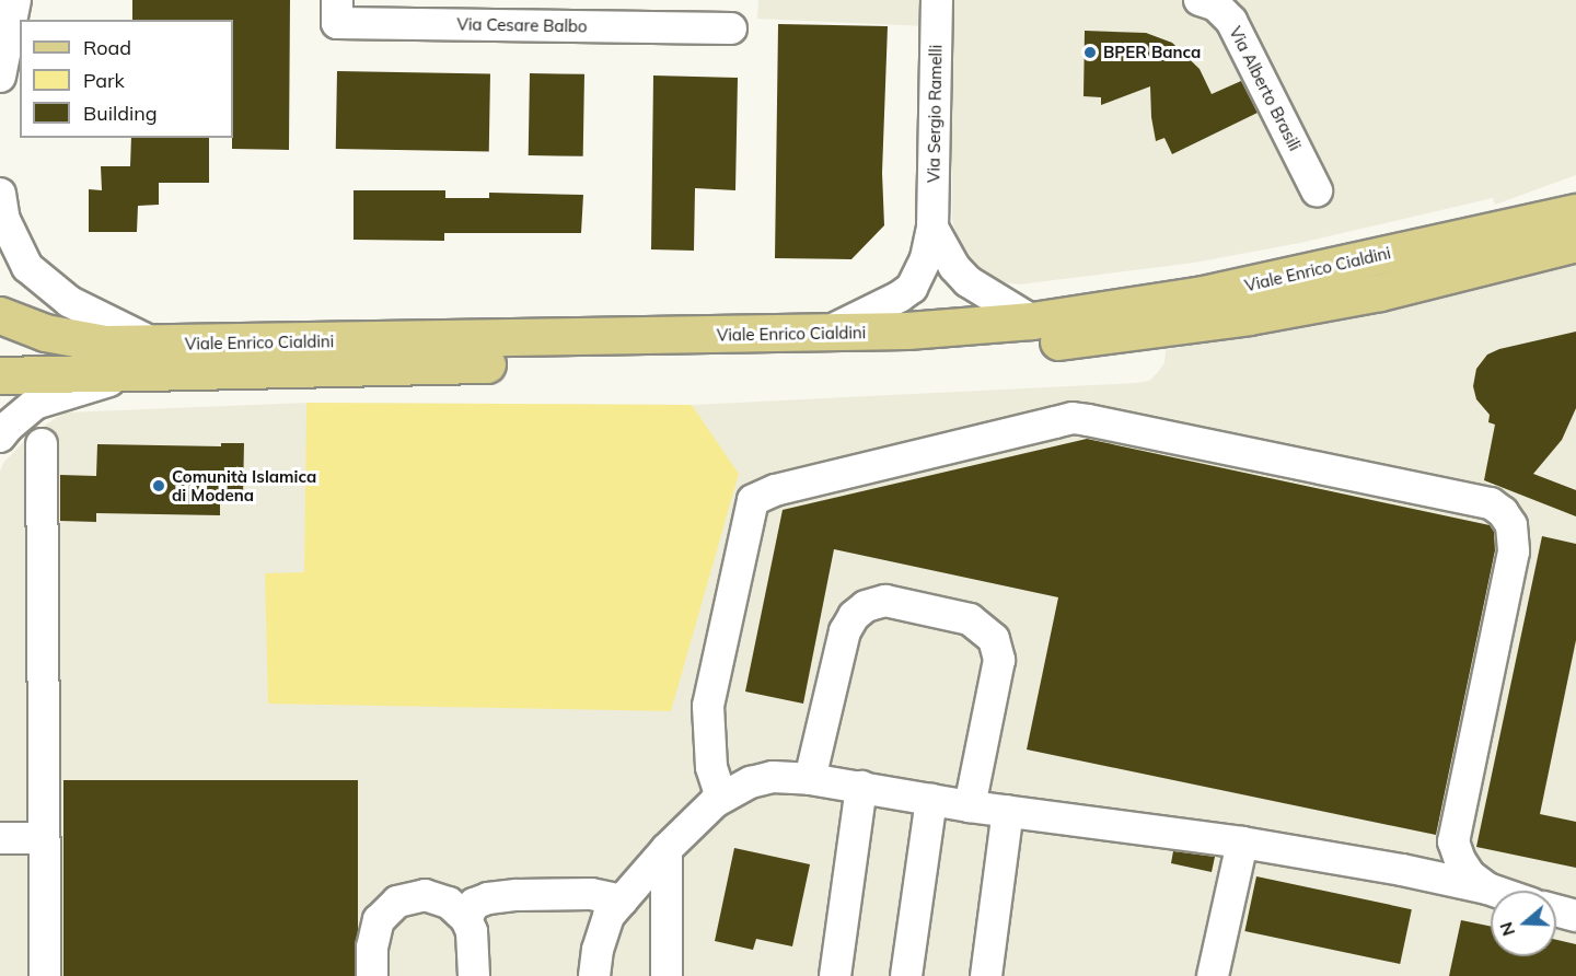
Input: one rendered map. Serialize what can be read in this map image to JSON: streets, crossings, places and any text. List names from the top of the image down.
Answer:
{
  "streets": {
    "main road": ["Viale Enrico Cialdini"],
    "street": ["Via Cesare Balbo", "Via Alberto Brasili", "Via Sergio Ramelli"]
  },
  "crossings": [
    ["Via Sergio Ramelli", "Viale Enrico Cialdini"]
  ],
  "places": ["BPER Banca", "Comunità Islamica di Modena"],
  "legend": ["Road", "Park", "Building"],
  "north": "left"
}
